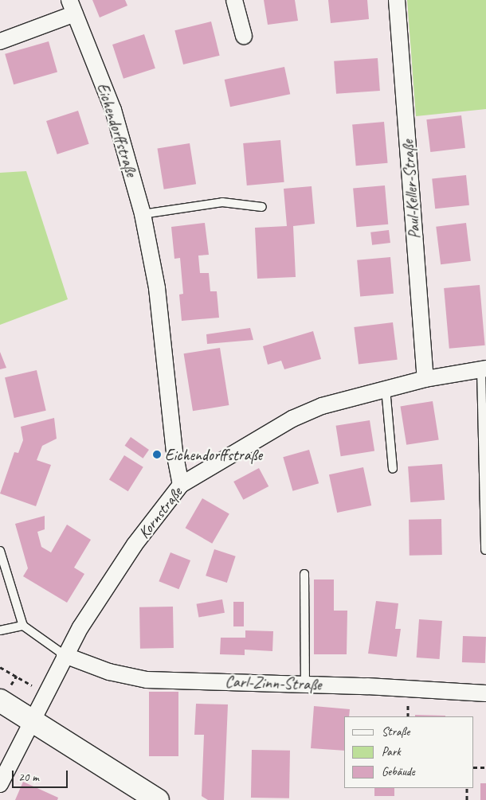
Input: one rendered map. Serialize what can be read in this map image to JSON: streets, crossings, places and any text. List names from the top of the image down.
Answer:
{
  "streets": {
    "street": [
      "Eichendorffstraße",
      "Paul-Keller-Straße",
      "Kornstraße",
      "Carl-Zinn-Straße"
    ]
  },
  "crossings": [
    ["Eichendorffstraße", "Kornstraße"],
    ["Paul-Keller-Straße", "Kornstraße"],
    ["Kornstraße", "Carl-Zinn-Straße"]
  ],
  "places": ["Eichendorffstraße"],
  "legend": ["Straße", "Park", "Gebäude"],
  "scale_bar": "20 m"
}
